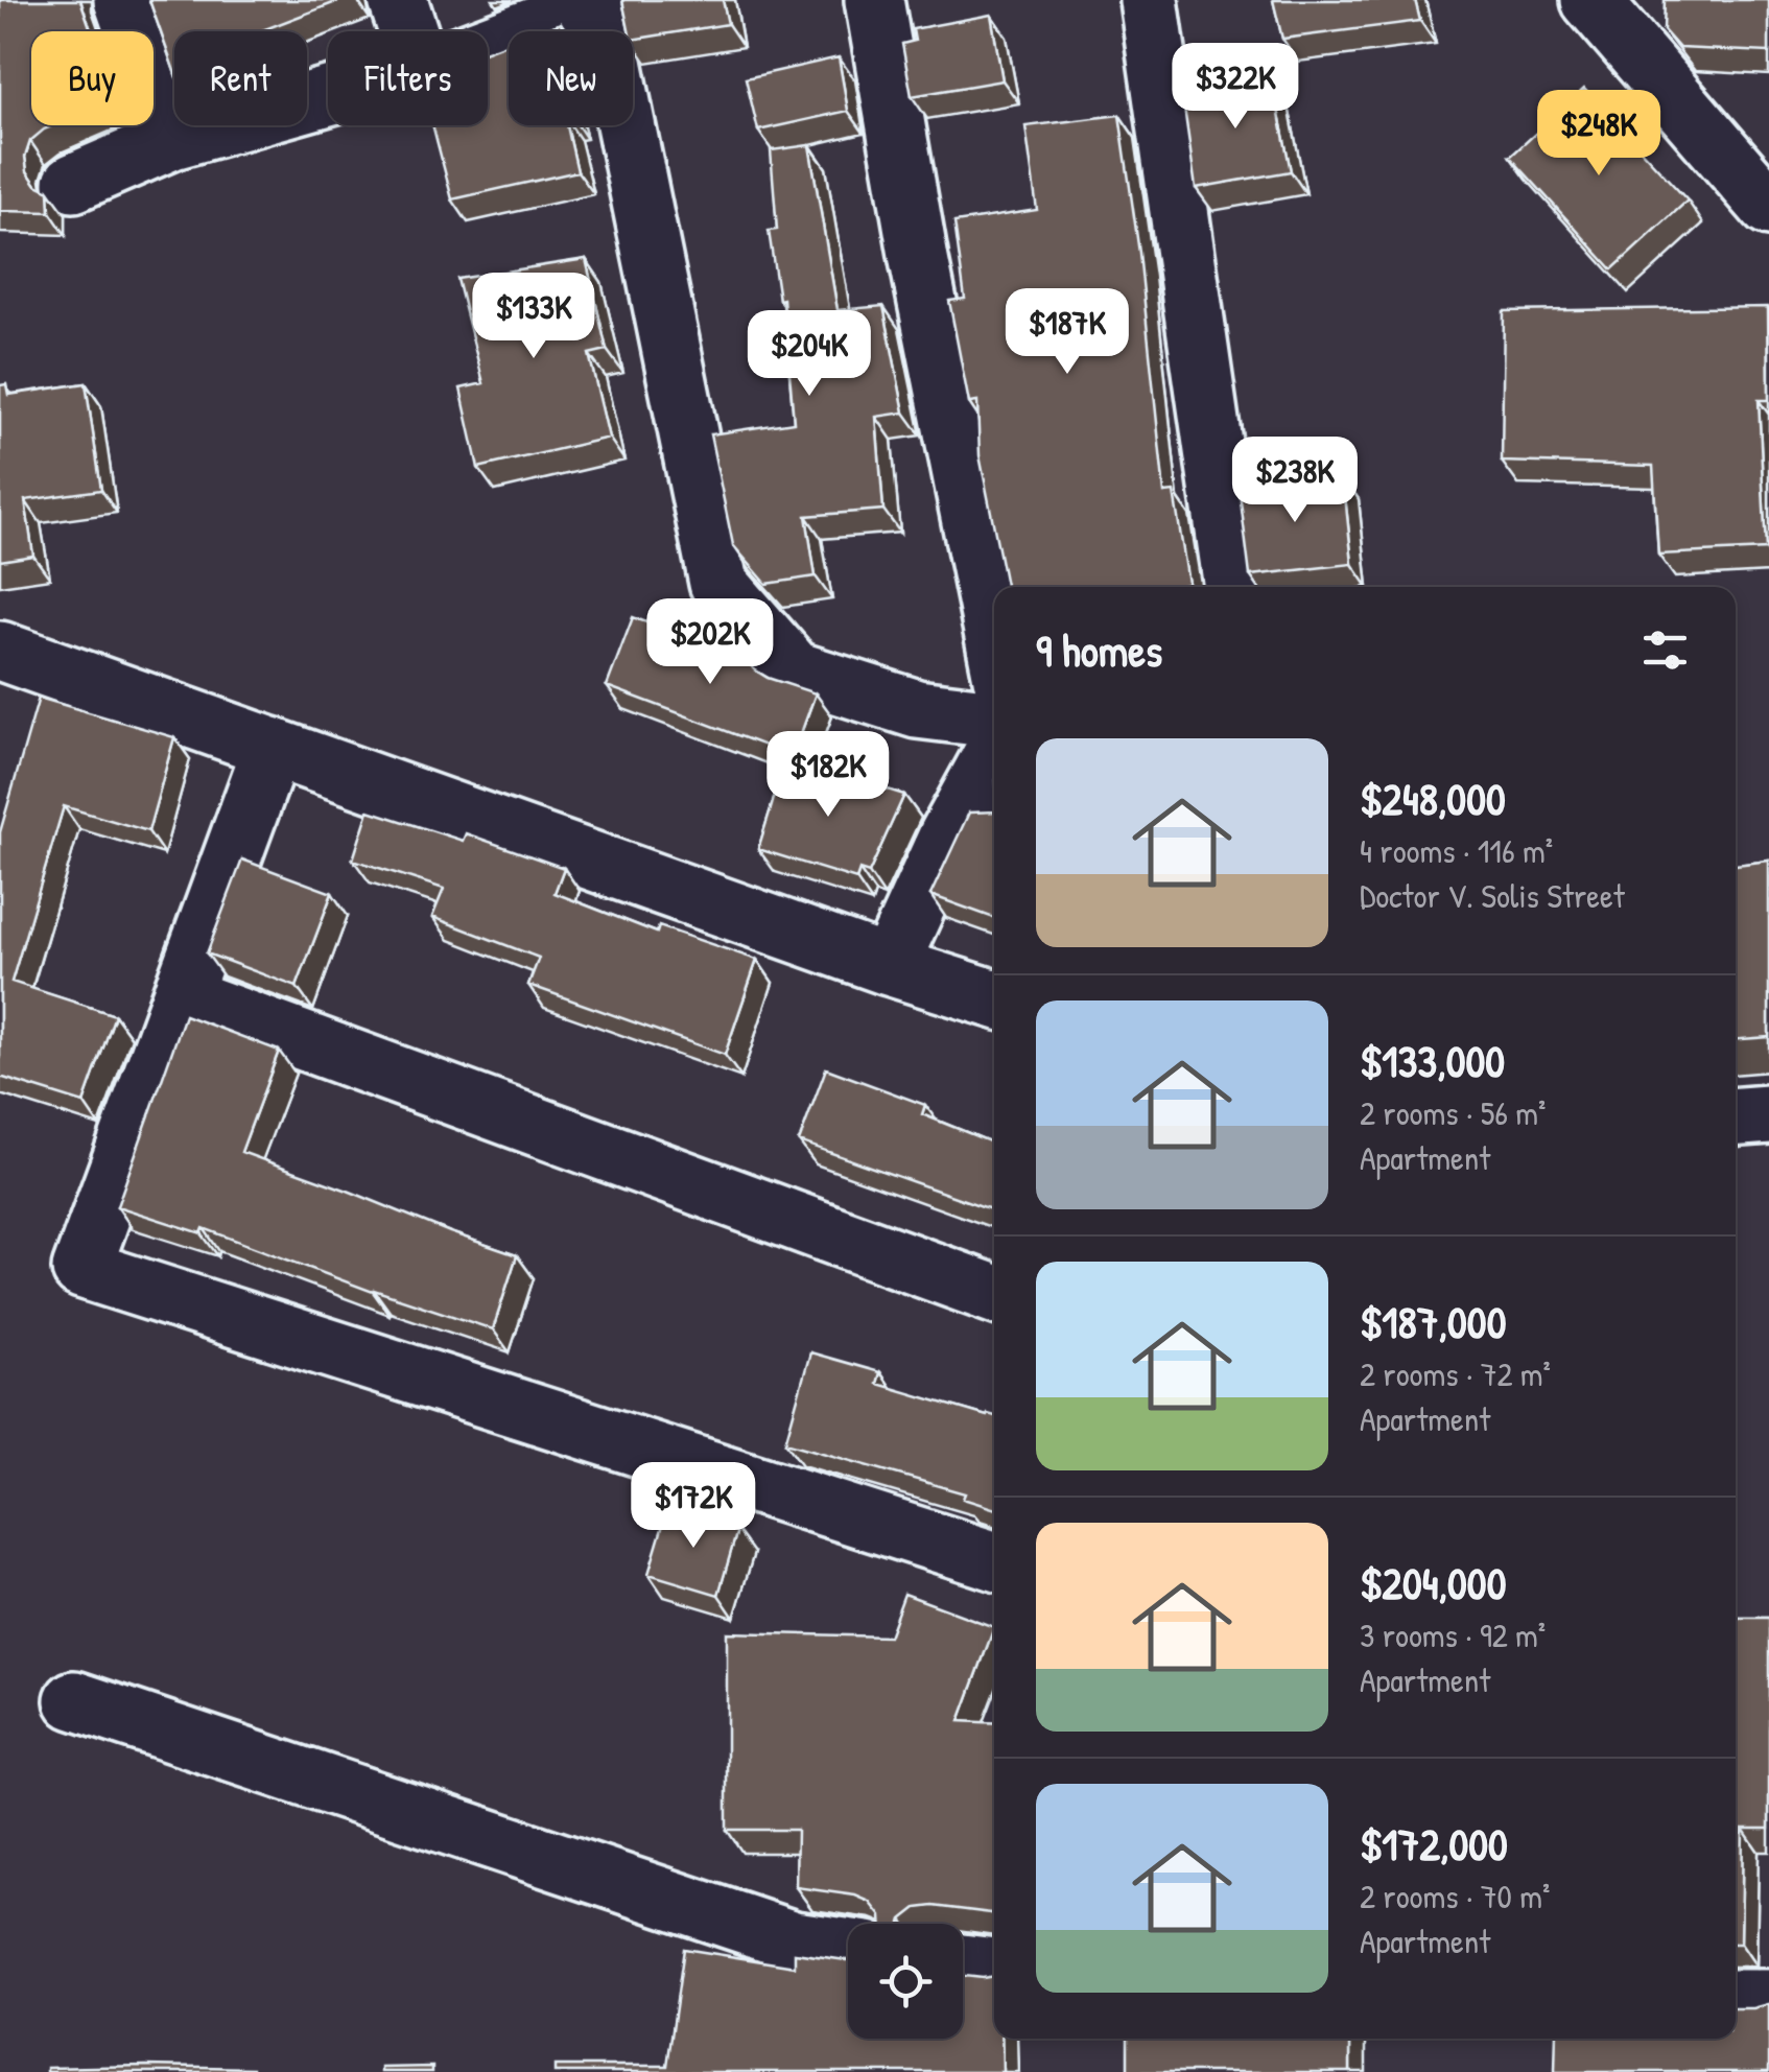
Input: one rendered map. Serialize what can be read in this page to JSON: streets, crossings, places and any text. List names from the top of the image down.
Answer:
{
  "page": {
    "chip": [
      "Buy",
      "Rent",
      "Filters",
      "New"
    ],
    "price": [
      "$322K",
      "$248K",
      "$133K",
      "$187K",
      "$204K",
      "$238K",
      "$202K",
      "$182K",
      "$172K"
    ],
    "heading": "9 homes",
    "list": [
      {
        "name": "$248,000",
        "note": "4 rooms · 116 m² · Doctor V. Solis Street"
      },
      {
        "name": "$133,000",
        "note": "2 rooms · 56 m² · Apartment"
      },
      {
        "name": "$187,000",
        "note": "2 rooms · 72 m² · Apartment"
      },
      {
        "name": "$204,000",
        "note": "3 rooms · 92 m² · Apartment"
      },
      {
        "name": "$172,000",
        "note": "2 rooms · 70 m² · Apartment"
      }
    ]
  }
}
